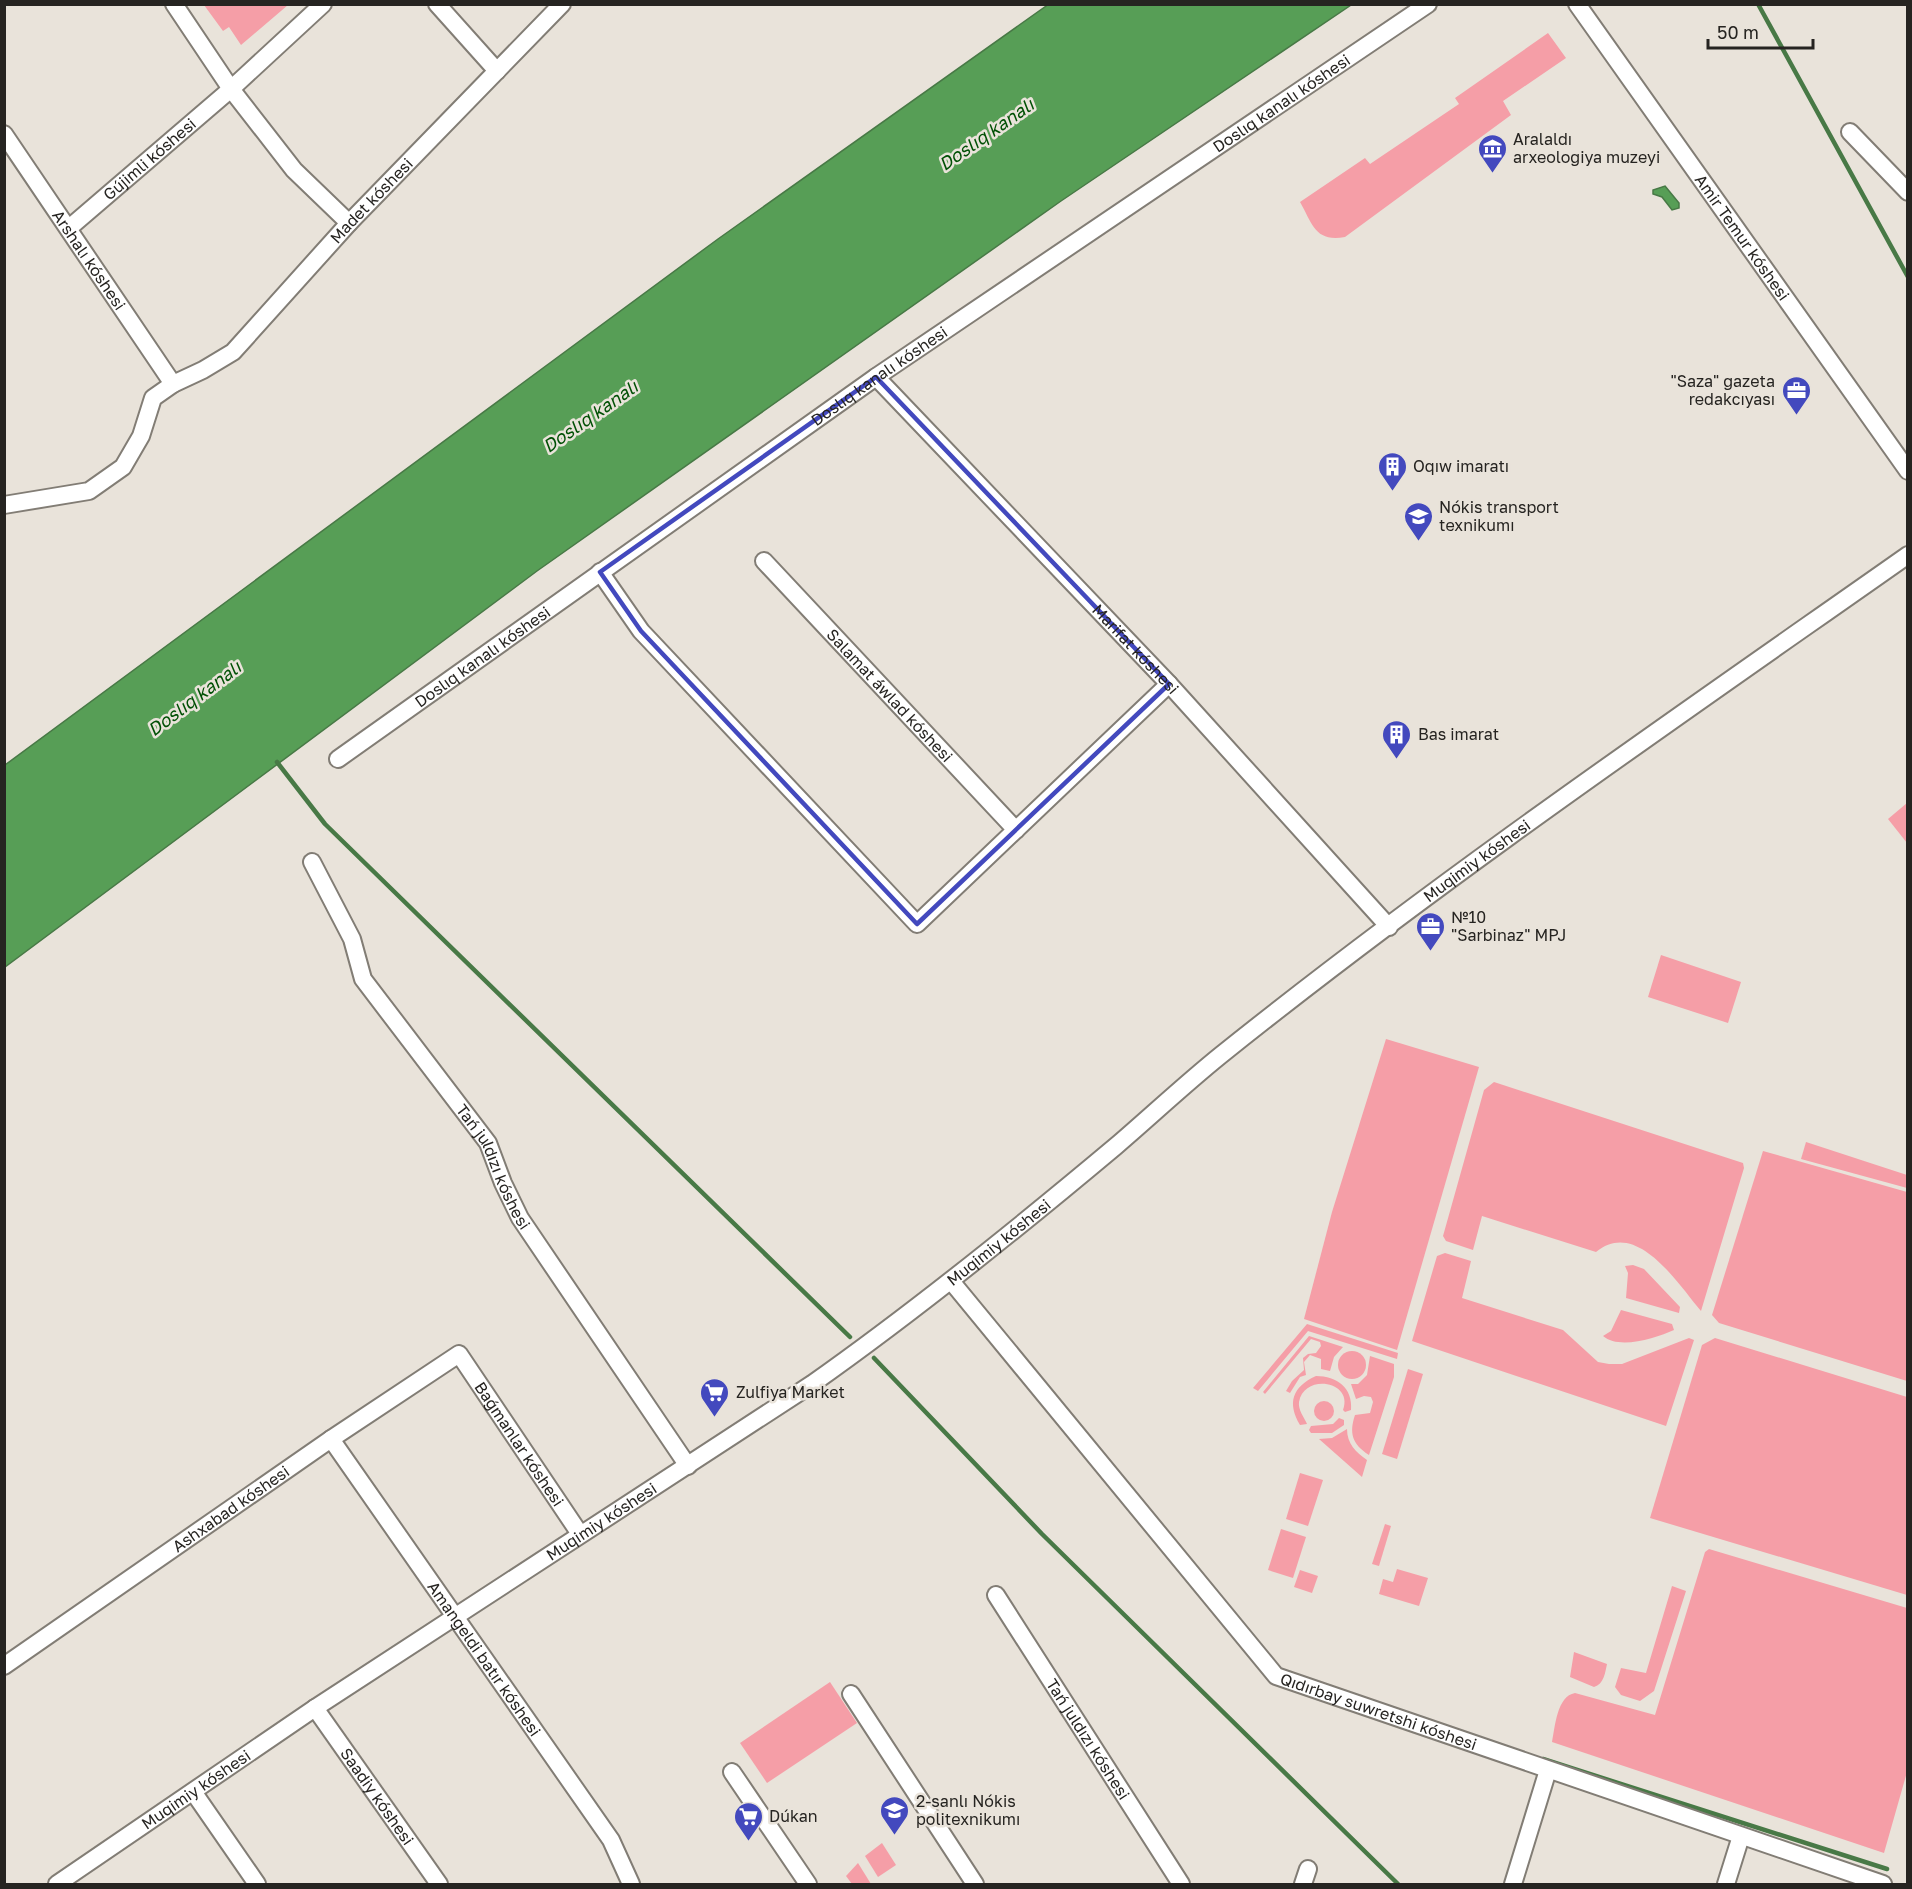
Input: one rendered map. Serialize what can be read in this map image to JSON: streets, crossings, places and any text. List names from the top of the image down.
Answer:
{
  "streets": {
    "street": [
      "Doslıq kanalı kóshesi",
      "Gújimli kóshesi",
      "Madet kóshesi",
      "Amir Temur kóshesi",
      "Arshalı kóshesi",
      "Marifat kóshesi",
      "Salamat áwlad kóshesi",
      "Muqimiy kóshesi",
      "Tań juldızı kóshesi",
      "Baǵmanlar kóshesi",
      "Ashxabad kóshesi",
      "Amangeldi batır kóshesi",
      "Qıdırbay suwretshi kóshesi",
      "Saadiy kóshesi"
    ]
  },
  "crossings": [
    ["Doslıq kanalı kóshesi", "Marifat kóshesi"],
    ["Gújimli kóshesi", "Arshalı kóshesi"],
    ["Madet kóshesi", "Arshalı kóshesi"],
    ["Marifat kóshesi", "Muqimiy kóshesi"],
    ["Muqimiy kóshesi", "Tań juldızı kóshesi"],
    ["Muqimiy kóshesi", "Baǵmanlar kóshesi"],
    ["Muqimiy kóshesi", "Amangeldi batır kóshesi"],
    ["Muqimiy kóshesi", "Qıdırbay suwretshi kóshesi"],
    ["Muqimiy kóshesi", "Saadiy kóshesi"],
    ["Baǵmanlar kóshesi", "Ashxabad kóshesi"],
    ["Ashxabad kóshesi", "Amangeldi batır kóshesi"]
  ],
  "water": ["Doslıq kanalı"],
  "places": {
    "museum": ["Aralaldı arxeologiya muzeyi"],
    "office": ["\"Saza\" gazeta redakcıyası", "№10 \"Sarbinaz\" MPJ"],
    "building": ["Oqıw imaratı", "Bas imarat"],
    "school or university": ["Nókis transport texnikumı", "2-sanlı Nókis politexnikumı"],
    "supermarket": ["Zulfiya Market", "Dúkan"]
  },
  "scale_bar": "50 m"
}
